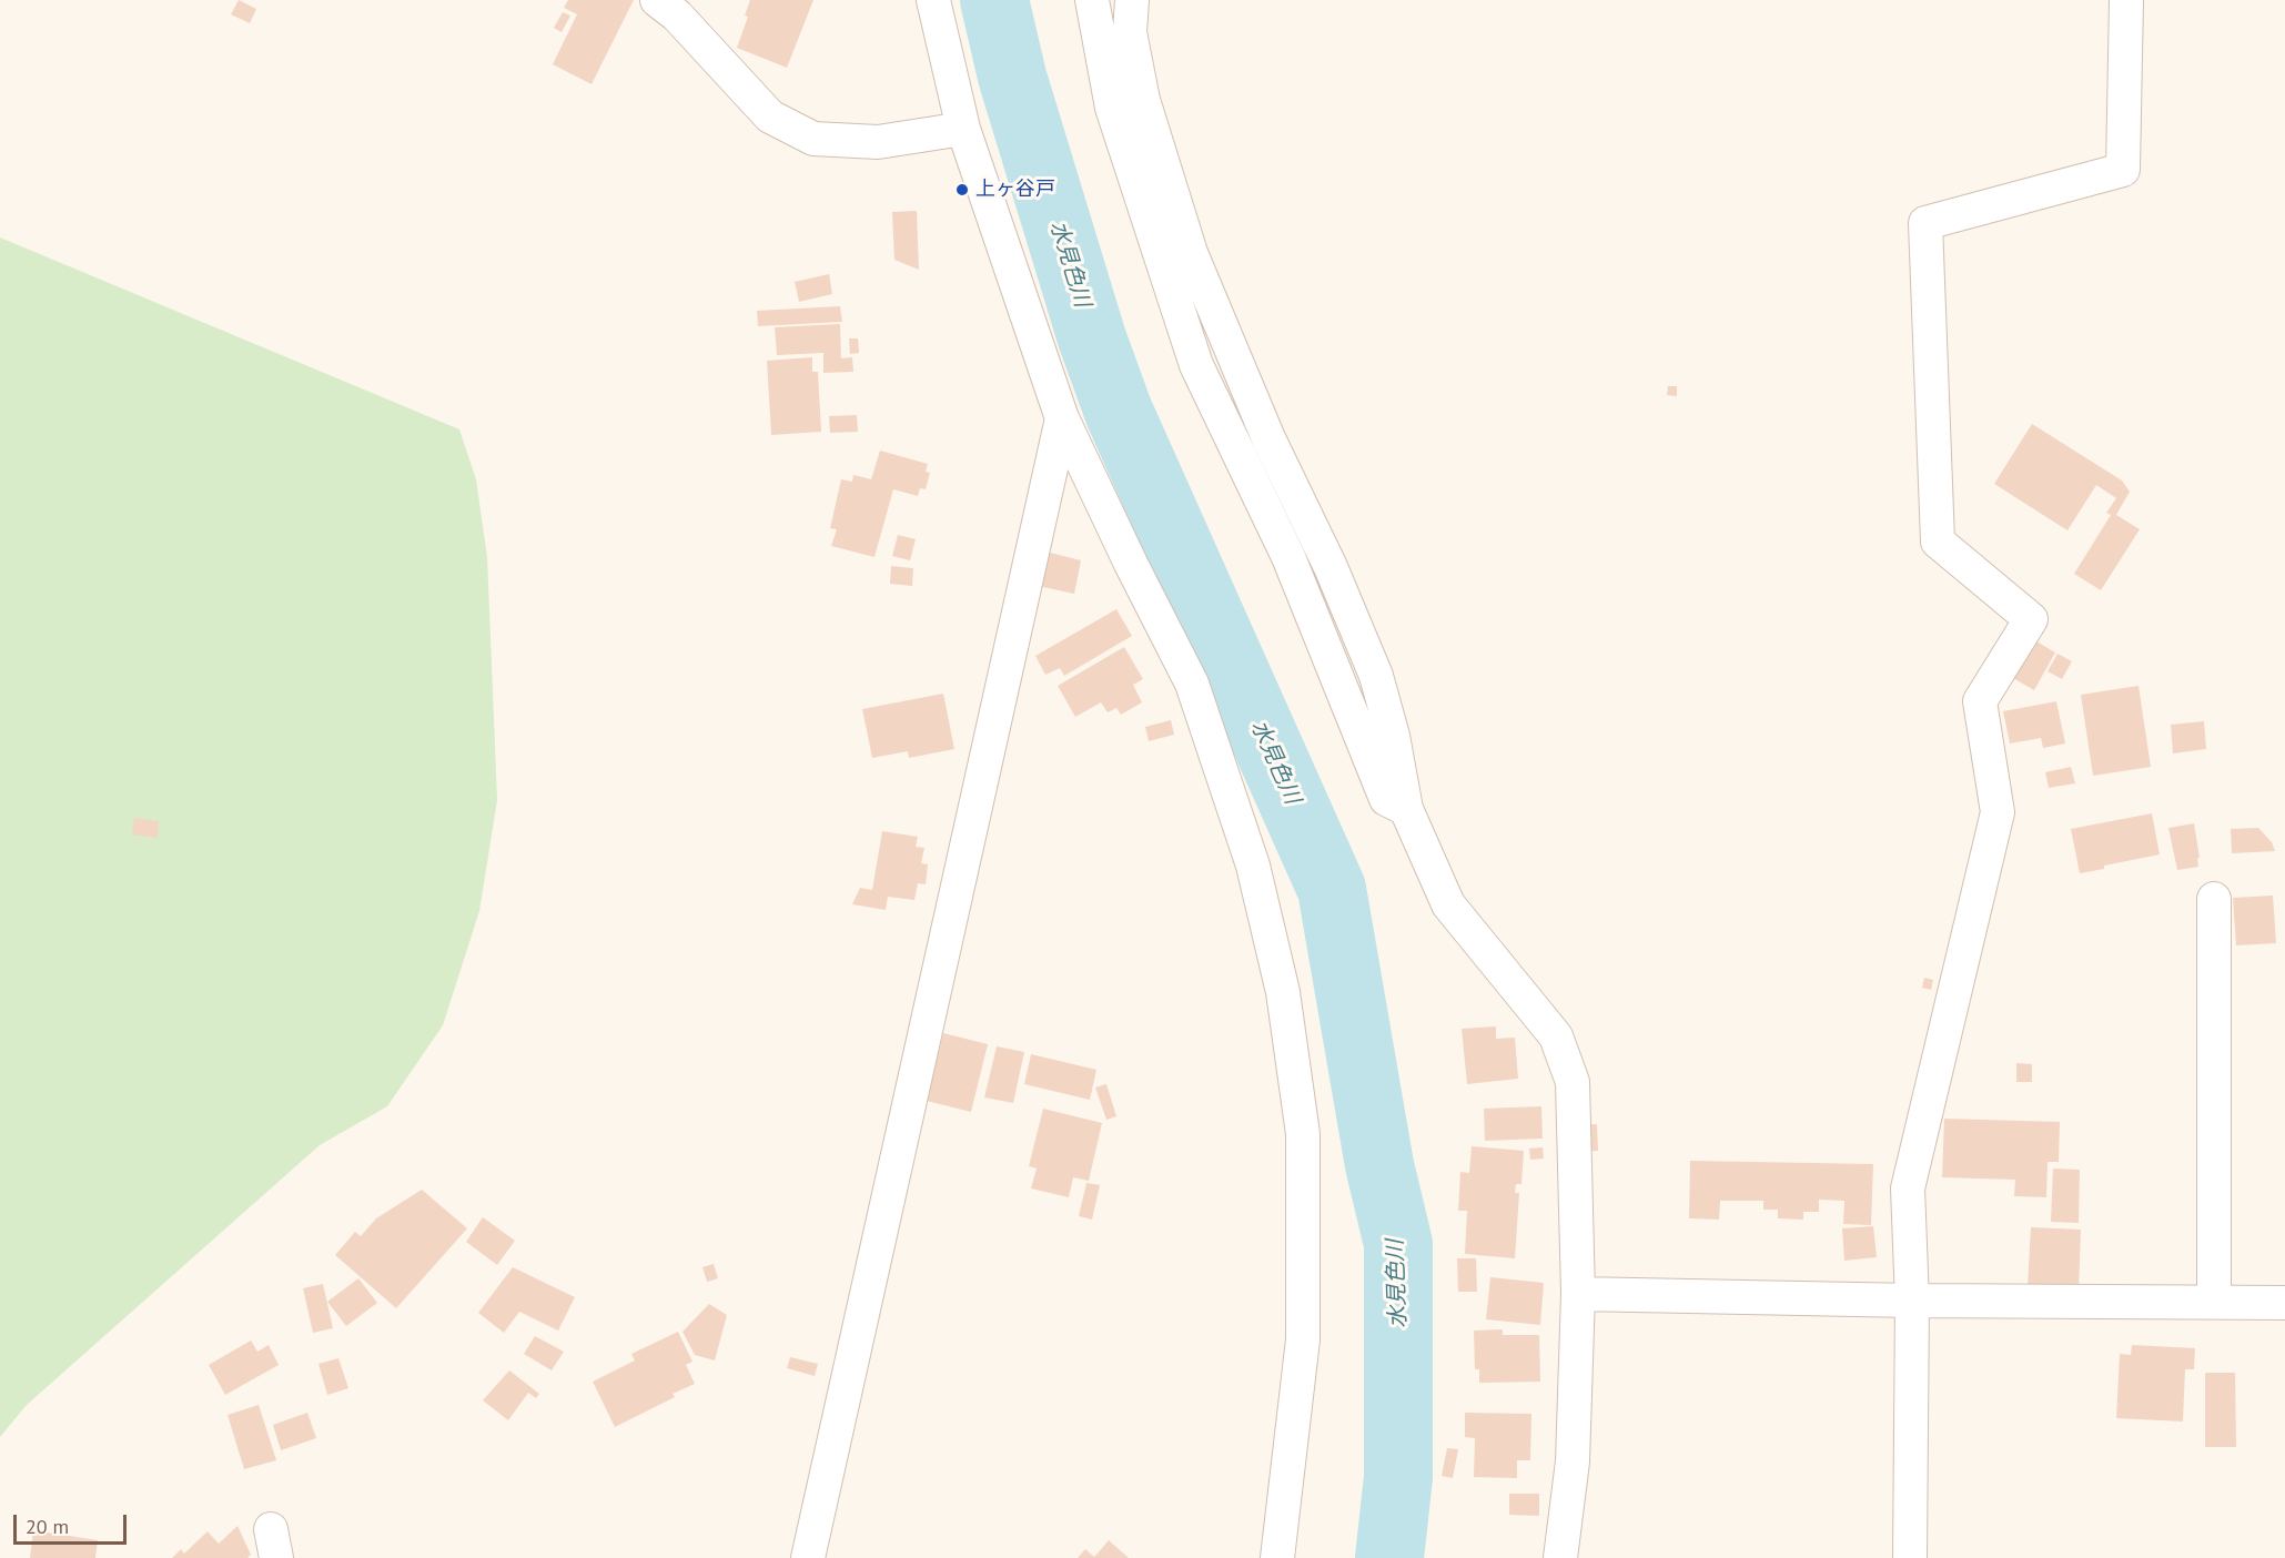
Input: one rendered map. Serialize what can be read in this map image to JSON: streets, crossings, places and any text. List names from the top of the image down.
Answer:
{
  "water": ["水見色川"],
  "places": ["上ヶ谷戸"],
  "scale_bar": "20 m"
}
